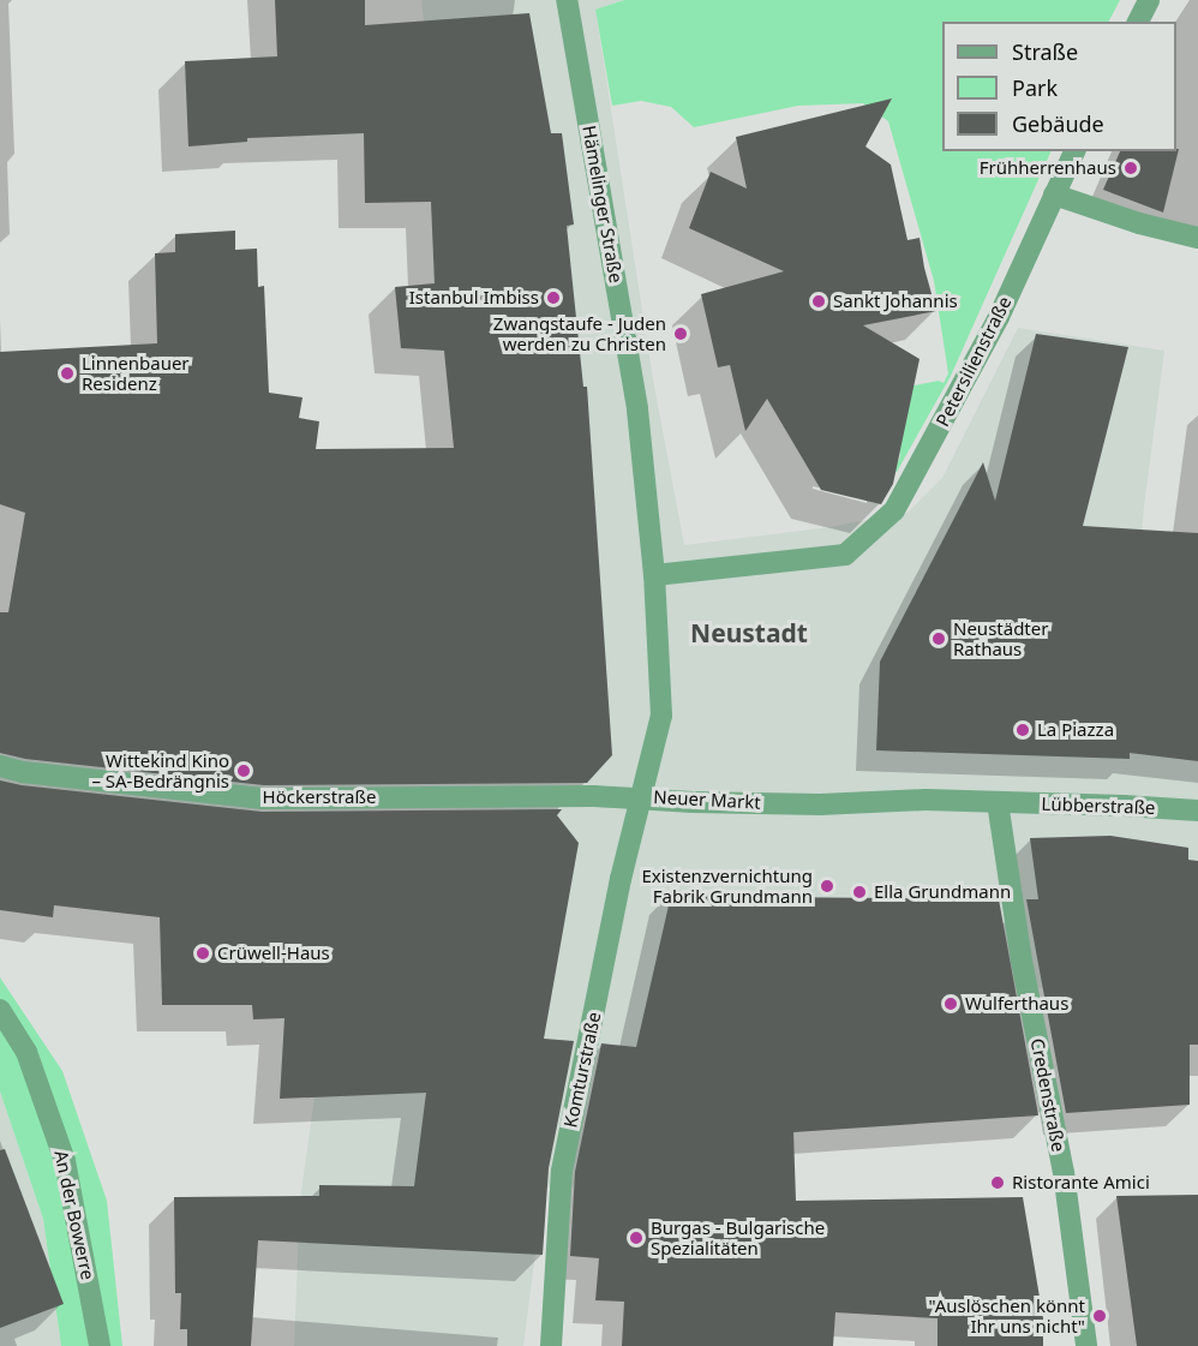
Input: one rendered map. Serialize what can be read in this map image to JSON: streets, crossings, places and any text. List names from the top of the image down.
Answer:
{
  "streets": {
    "street": [
      "Hämelinger Straße",
      "Petersilienstraße",
      "Höckerstraße",
      "Neuer Markt",
      "Lübberstraße",
      "Komturstraße",
      "Credenstraße",
      "An der Bowerre"
    ]
  },
  "crossings": [
    ["Hämelinger Straße", "Neuer Markt"],
    ["Petersilienstraße", "Neuer Markt"],
    ["Höckerstraße", "Neuer Markt"],
    ["Höckerstraße", "Komturstraße"],
    ["Neuer Markt", "Lübberstraße"],
    ["Neuer Markt", "Komturstraße"],
    ["Neuer Markt", "Credenstraße"],
    ["Lübberstraße", "Credenstraße"]
  ],
  "districts": ["Neustadt"],
  "places": [
    "Frühherrenhaus",
    "Istanbul Imbiss",
    "Sankt Johannis",
    "Zwangstaufe - Juden werden zu Christen",
    "Linnenbauer Residenz",
    "Neustädter Rathaus",
    "La Piazza",
    "Wittekind Kino – SA-Bedrängnis",
    "Existenzvernichtung Fabrik Grundmann",
    "Ella Grundmann",
    "Crüwell-Haus",
    "Wulferthaus",
    "Ristorante Amici",
    "Burgas - Bulgarische Spezialitäten",
    "\"Auslöschen könnt Ihr uns nicht\""
  ],
  "legend": ["Straße", "Park", "Gebäude"]
}
